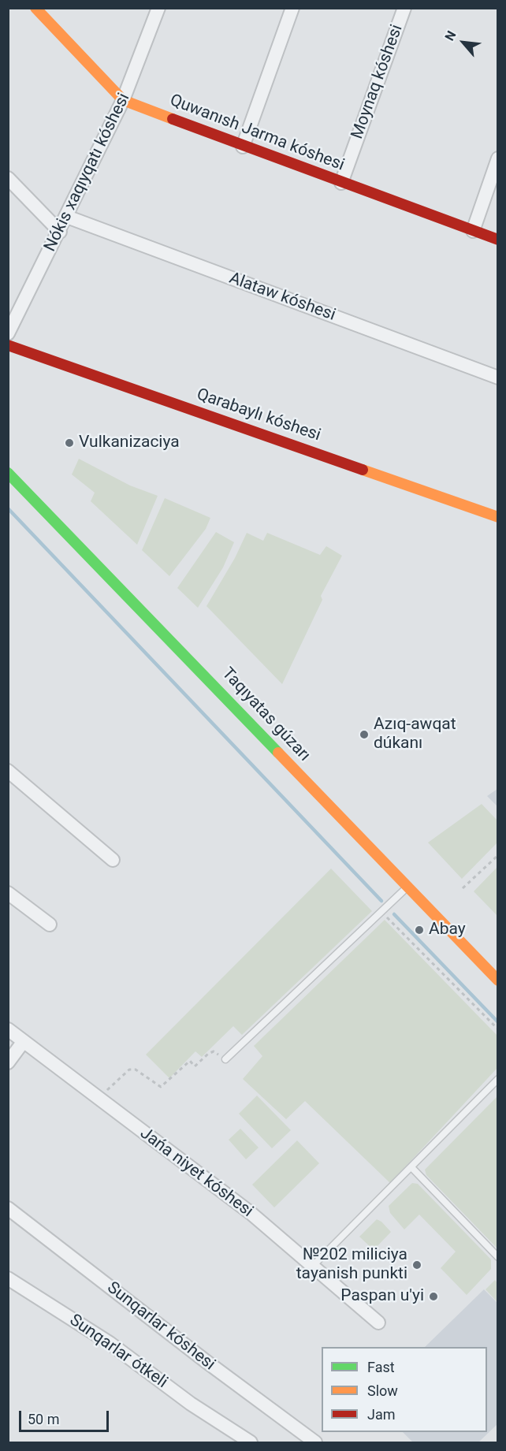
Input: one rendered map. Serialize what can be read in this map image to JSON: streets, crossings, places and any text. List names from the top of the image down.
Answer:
{
  "streets": {
    "main road": ["Quwanısh Jarma kóshesi", "Qarabaylı kóshesi", "Taqıyatas gúzarı"],
    "street": [
      "Moynaq kóshesi",
      "Nókis xaqıyqatı kóshesi",
      "Alataw kóshesi",
      "Jańa niyet kóshesi",
      "Sunqarlar kóshesi",
      "Sunqarlar ótkeli"
    ]
  },
  "crossings": [
    ["Moynaq kóshesi", "Quwanısh Jarma kóshesi"],
    ["Quwanısh Jarma kóshesi", "Nókis xaqıyqatı kóshesi"],
    ["Nókis xaqıyqatı kóshesi", "Alataw kóshesi"]
  ],
  "places": [
    "Vulkanizaciya",
    "Azıq-awqat dúkanı",
    "Abay",
    "№202 miliciya tayanish punkti",
    "Paspan u'yi"
  ],
  "legend": ["Fast", "Slow", "Jam"],
  "scale_bar": "50 m",
  "north": "top left"
}
